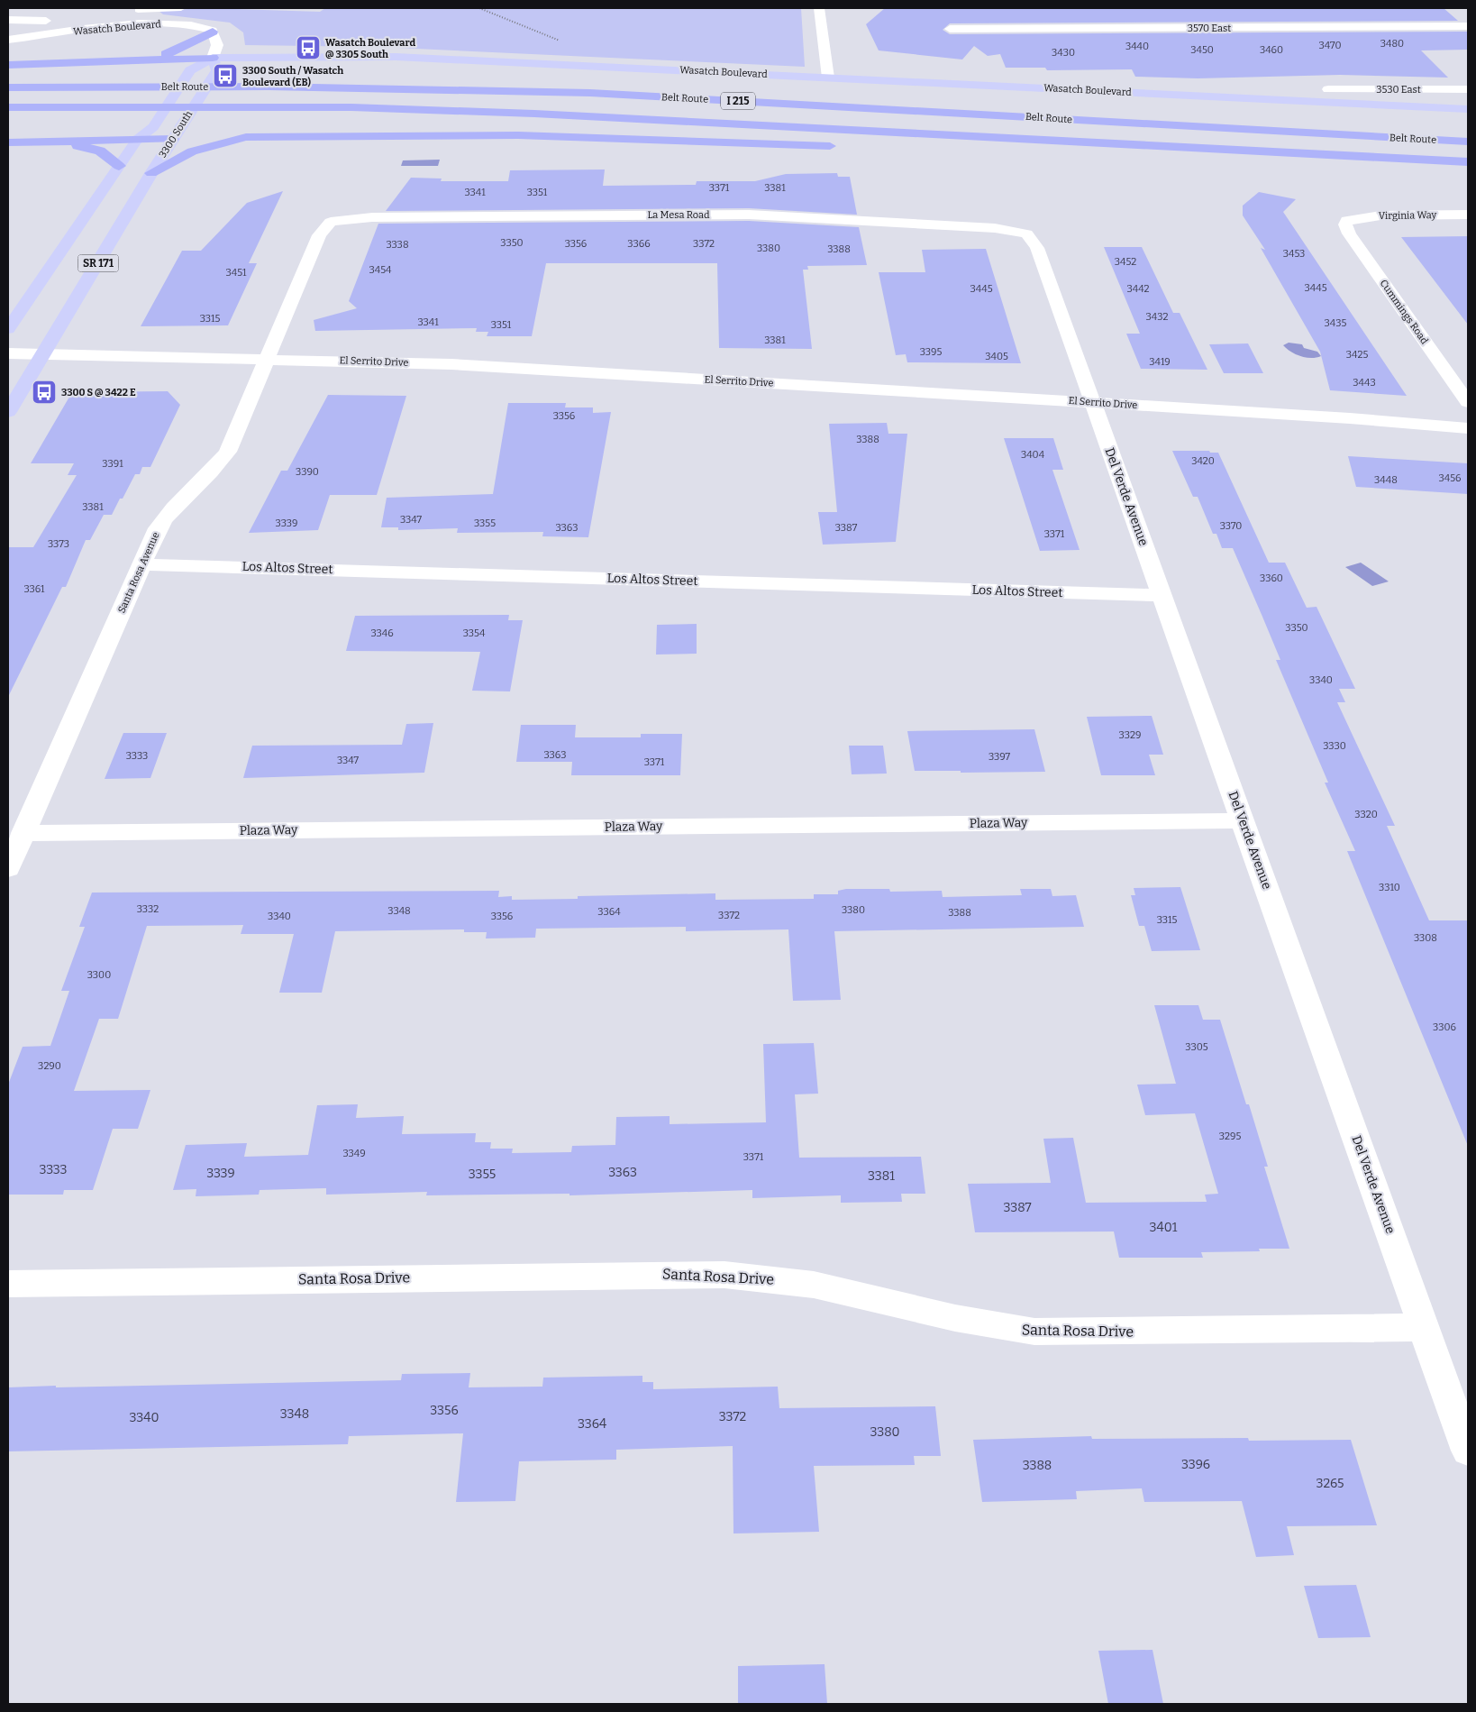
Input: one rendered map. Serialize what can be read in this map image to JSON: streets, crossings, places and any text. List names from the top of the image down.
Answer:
{
  "streets": {
    "highway": ["Belt Route", "I 215"],
    "main road": ["Wasatch Boulevard", "3300 South", "SR 171"],
    "street": [
      "3570 East",
      "3530 East",
      "La Mesa Road",
      "Virginia Way",
      "Cummings Road",
      "El Serrito Drive",
      "Del Verde Avenue",
      "Los Altos Street",
      "Santa Rosa Avenue",
      "Plaza Way",
      "Santa Rosa Drive"
    ]
  },
  "crossings": [
    ["Wasatch Boulevard", "3300 South"],
    ["3300 South", "El Serrito Drive"],
    ["La Mesa Road", "Del Verde Avenue"],
    ["La Mesa Road", "Santa Rosa Avenue"],
    ["Virginia Way", "Cummings Road"],
    ["El Serrito Drive", "Del Verde Avenue"],
    ["El Serrito Drive", "Santa Rosa Avenue"],
    ["Del Verde Avenue", "Los Altos Street"],
    ["Del Verde Avenue", "Plaza Way"],
    ["Del Verde Avenue", "Santa Rosa Drive"],
    ["Los Altos Street", "Santa Rosa Avenue"],
    ["Santa Rosa Avenue", "Plaza Way"]
  ],
  "places": {
    "bus stop": ["Wasatch Boulevard @ 3305 South", "3300 South / Wasatch Boulevard (EB)", "3300 S @ 3422 E"]
  },
  "house_numbers": [
    "3480",
    "3470",
    "3440",
    "3450",
    "3460",
    "3430",
    "3371",
    "3381",
    "3341",
    "3351",
    "3350",
    "3356",
    "3366",
    "3372",
    "3338",
    "3380",
    "3388",
    "3453",
    "3452",
    "3454",
    "3451",
    "3445",
    "3445",
    "3442",
    "3432",
    "3315",
    "3341",
    "3435",
    "3351",
    "3381",
    "3395",
    "3425",
    "3405",
    "3419",
    "3443",
    "3356",
    "3388",
    "3404",
    "3420",
    "3391",
    "3390",
    "3456",
    "3448",
    "3381",
    "3347",
    "3339",
    "3355",
    "3370",
    "3363",
    "3387",
    "3371",
    "3373",
    "3360",
    "3361",
    "3350",
    "3346",
    "3354",
    "3340",
    "3329",
    "3330",
    "3363",
    "3333",
    "3397",
    "3347",
    "3371",
    "3320",
    "3310",
    "3332",
    "3380",
    "3348",
    "3364",
    "3388",
    "3372",
    "3340",
    "3356",
    "3315",
    "3308",
    "3300",
    "3306",
    "3305",
    "3290",
    "3295",
    "3349",
    "3371",
    "3333",
    "3363",
    "3339",
    "3355",
    "3381",
    "3387",
    "3401",
    "3356",
    "3348",
    "3372",
    "3340",
    "3364",
    "3380",
    "3396",
    "3388",
    "3265"
  ]
}
